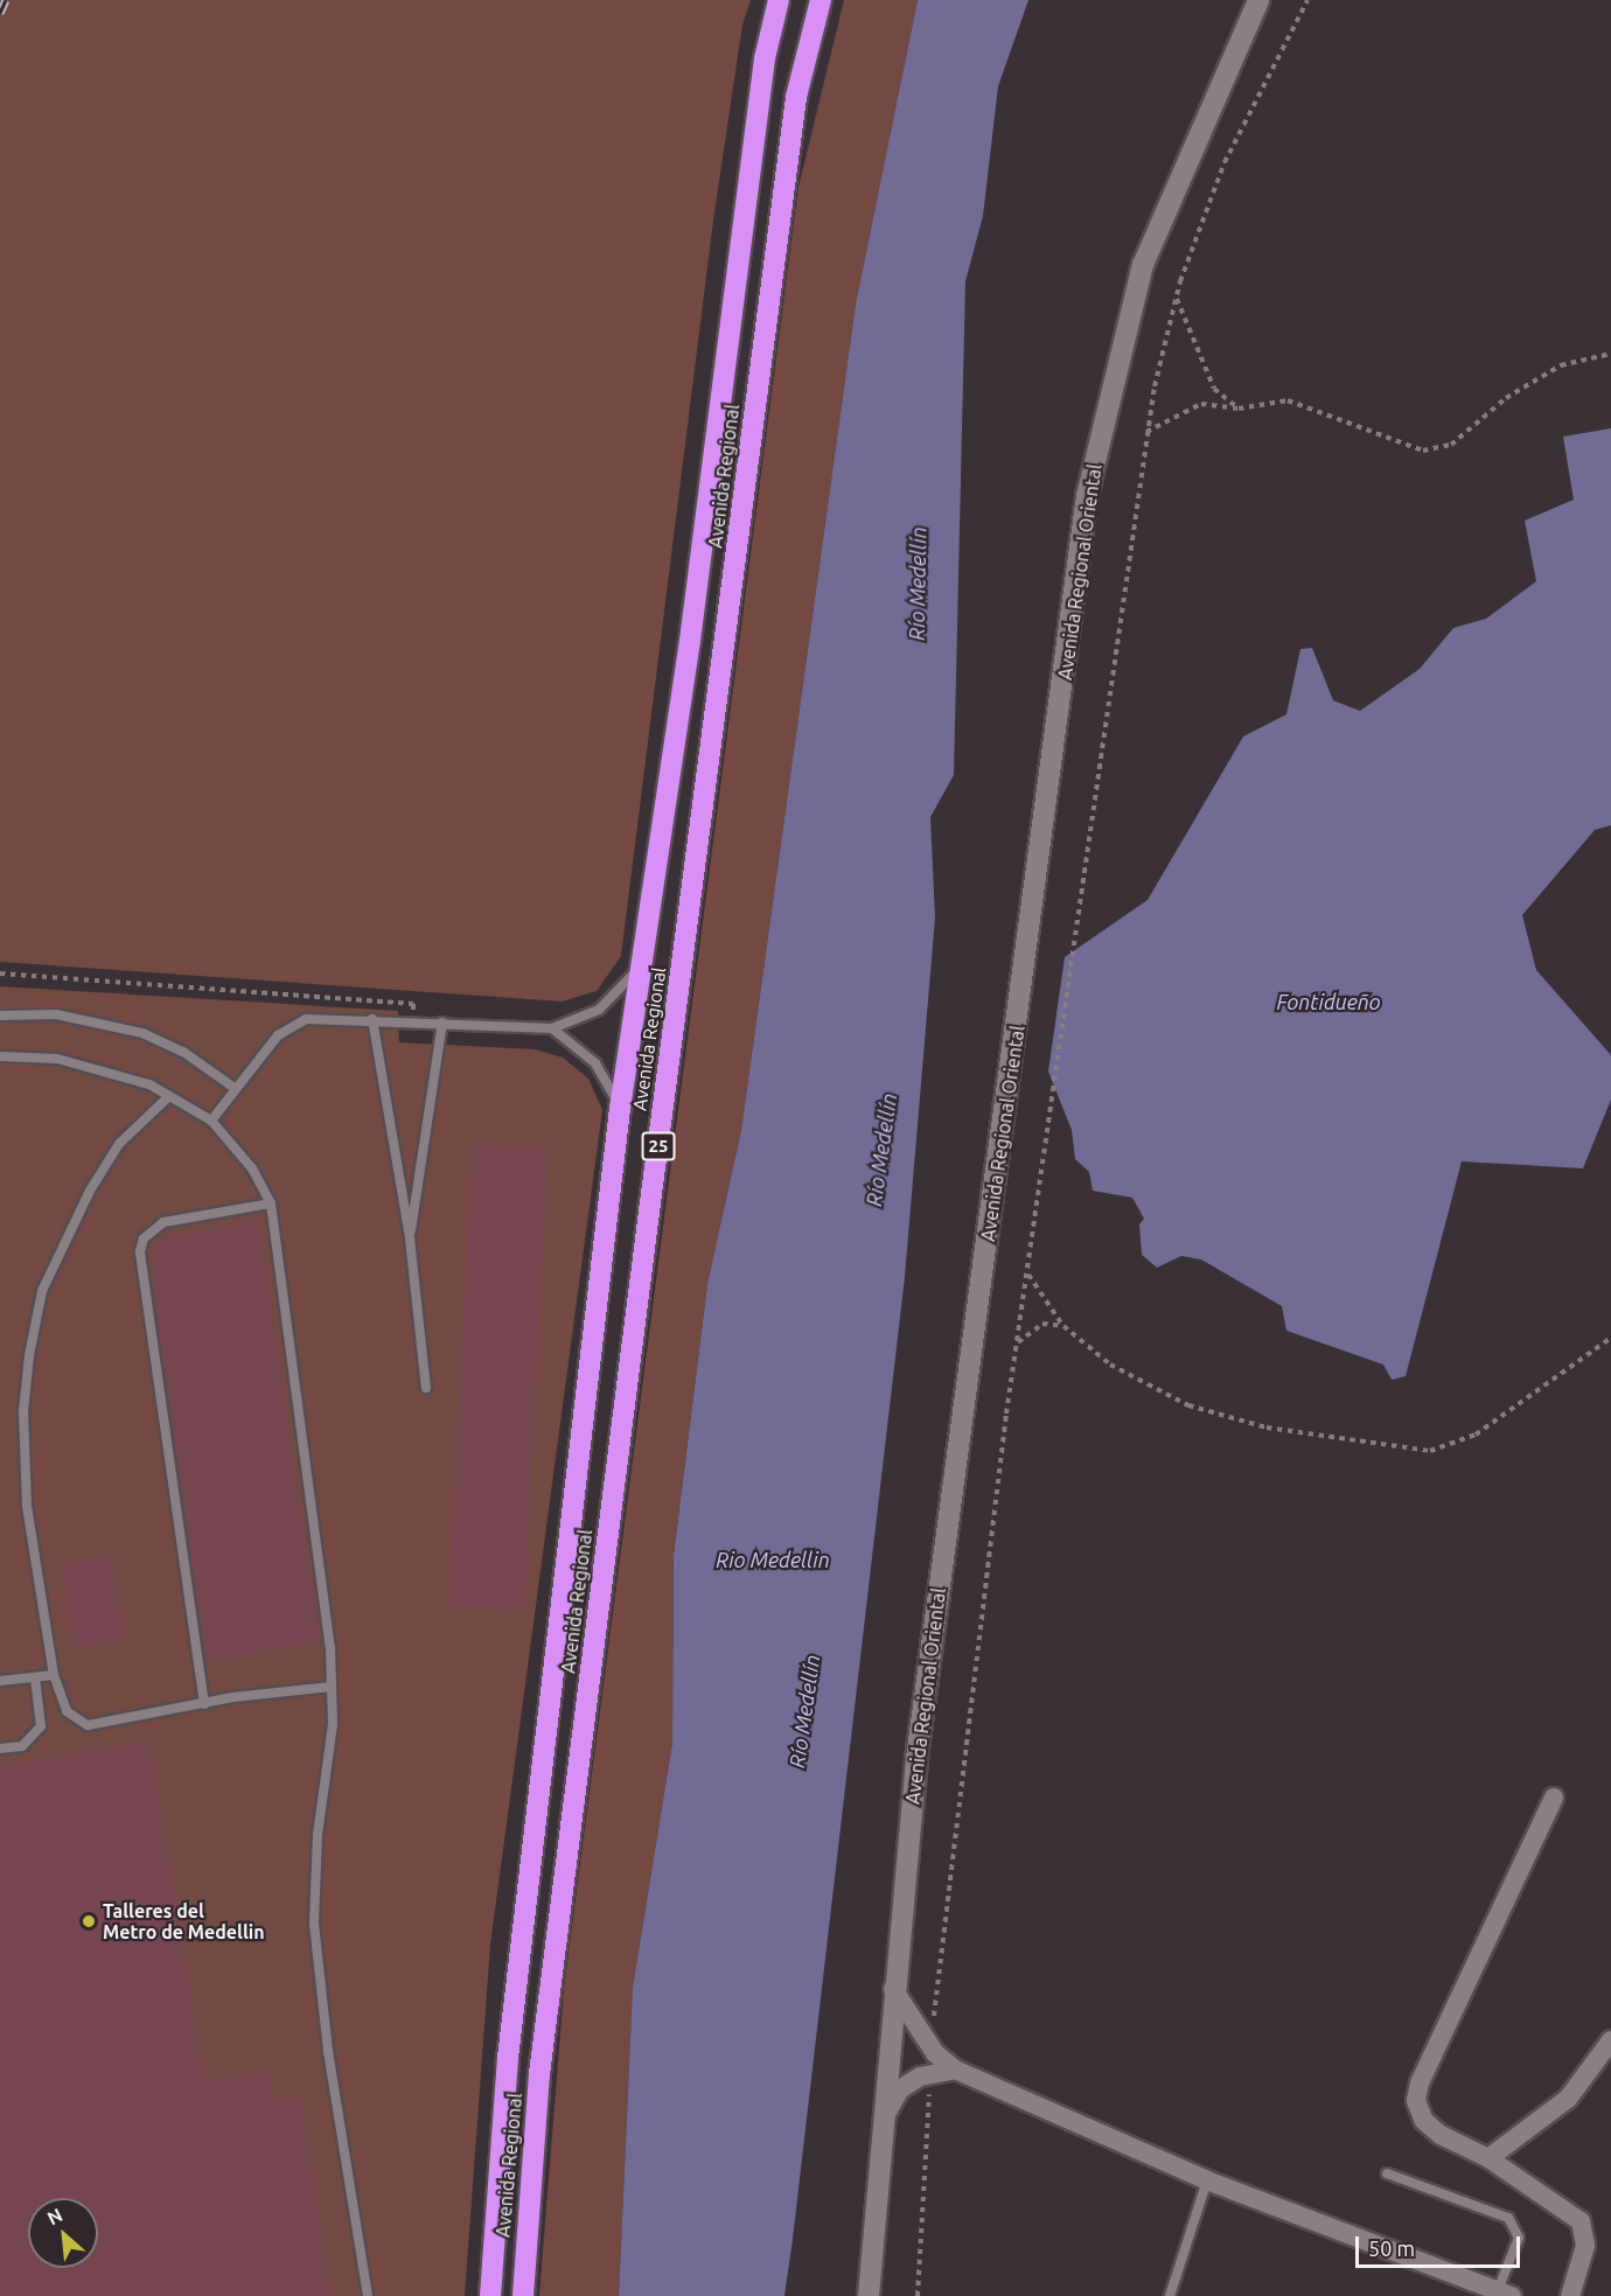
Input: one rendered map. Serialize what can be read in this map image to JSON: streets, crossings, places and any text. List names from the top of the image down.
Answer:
{
  "streets": {
    "highway": ["Avenida Regional", "25"],
    "main road": ["Avenida Regional Oriental"]
  },
  "water": ["Río Medellín", "Fontidueño", "Rio Medellin"],
  "places": ["Talleres del Metro de Medellin"],
  "scale_bar": "50 m",
  "north": "top left"
}
